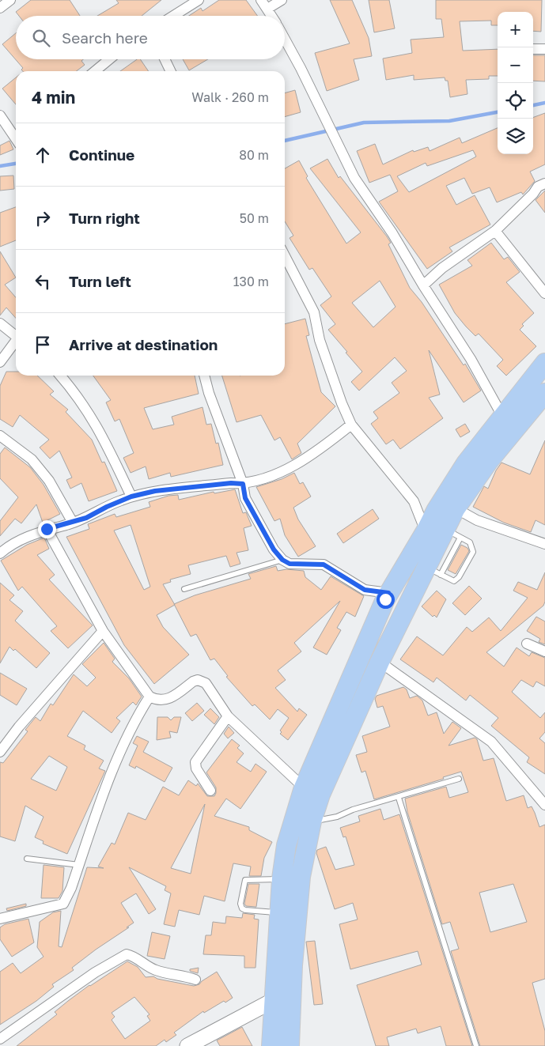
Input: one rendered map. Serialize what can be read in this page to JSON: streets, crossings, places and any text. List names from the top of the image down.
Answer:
{
  "page": {
    "map_buttons": ["+", "−"],
    "search": "Search here",
    "heading": ["4 min", "Walk · 260 m"],
    "list": [
      ["Continue", "80 m"],
      ["Turn right", "50 m"],
      ["Turn left", "130 m"],
      "Arrive at destination"
    ]
  }
}
